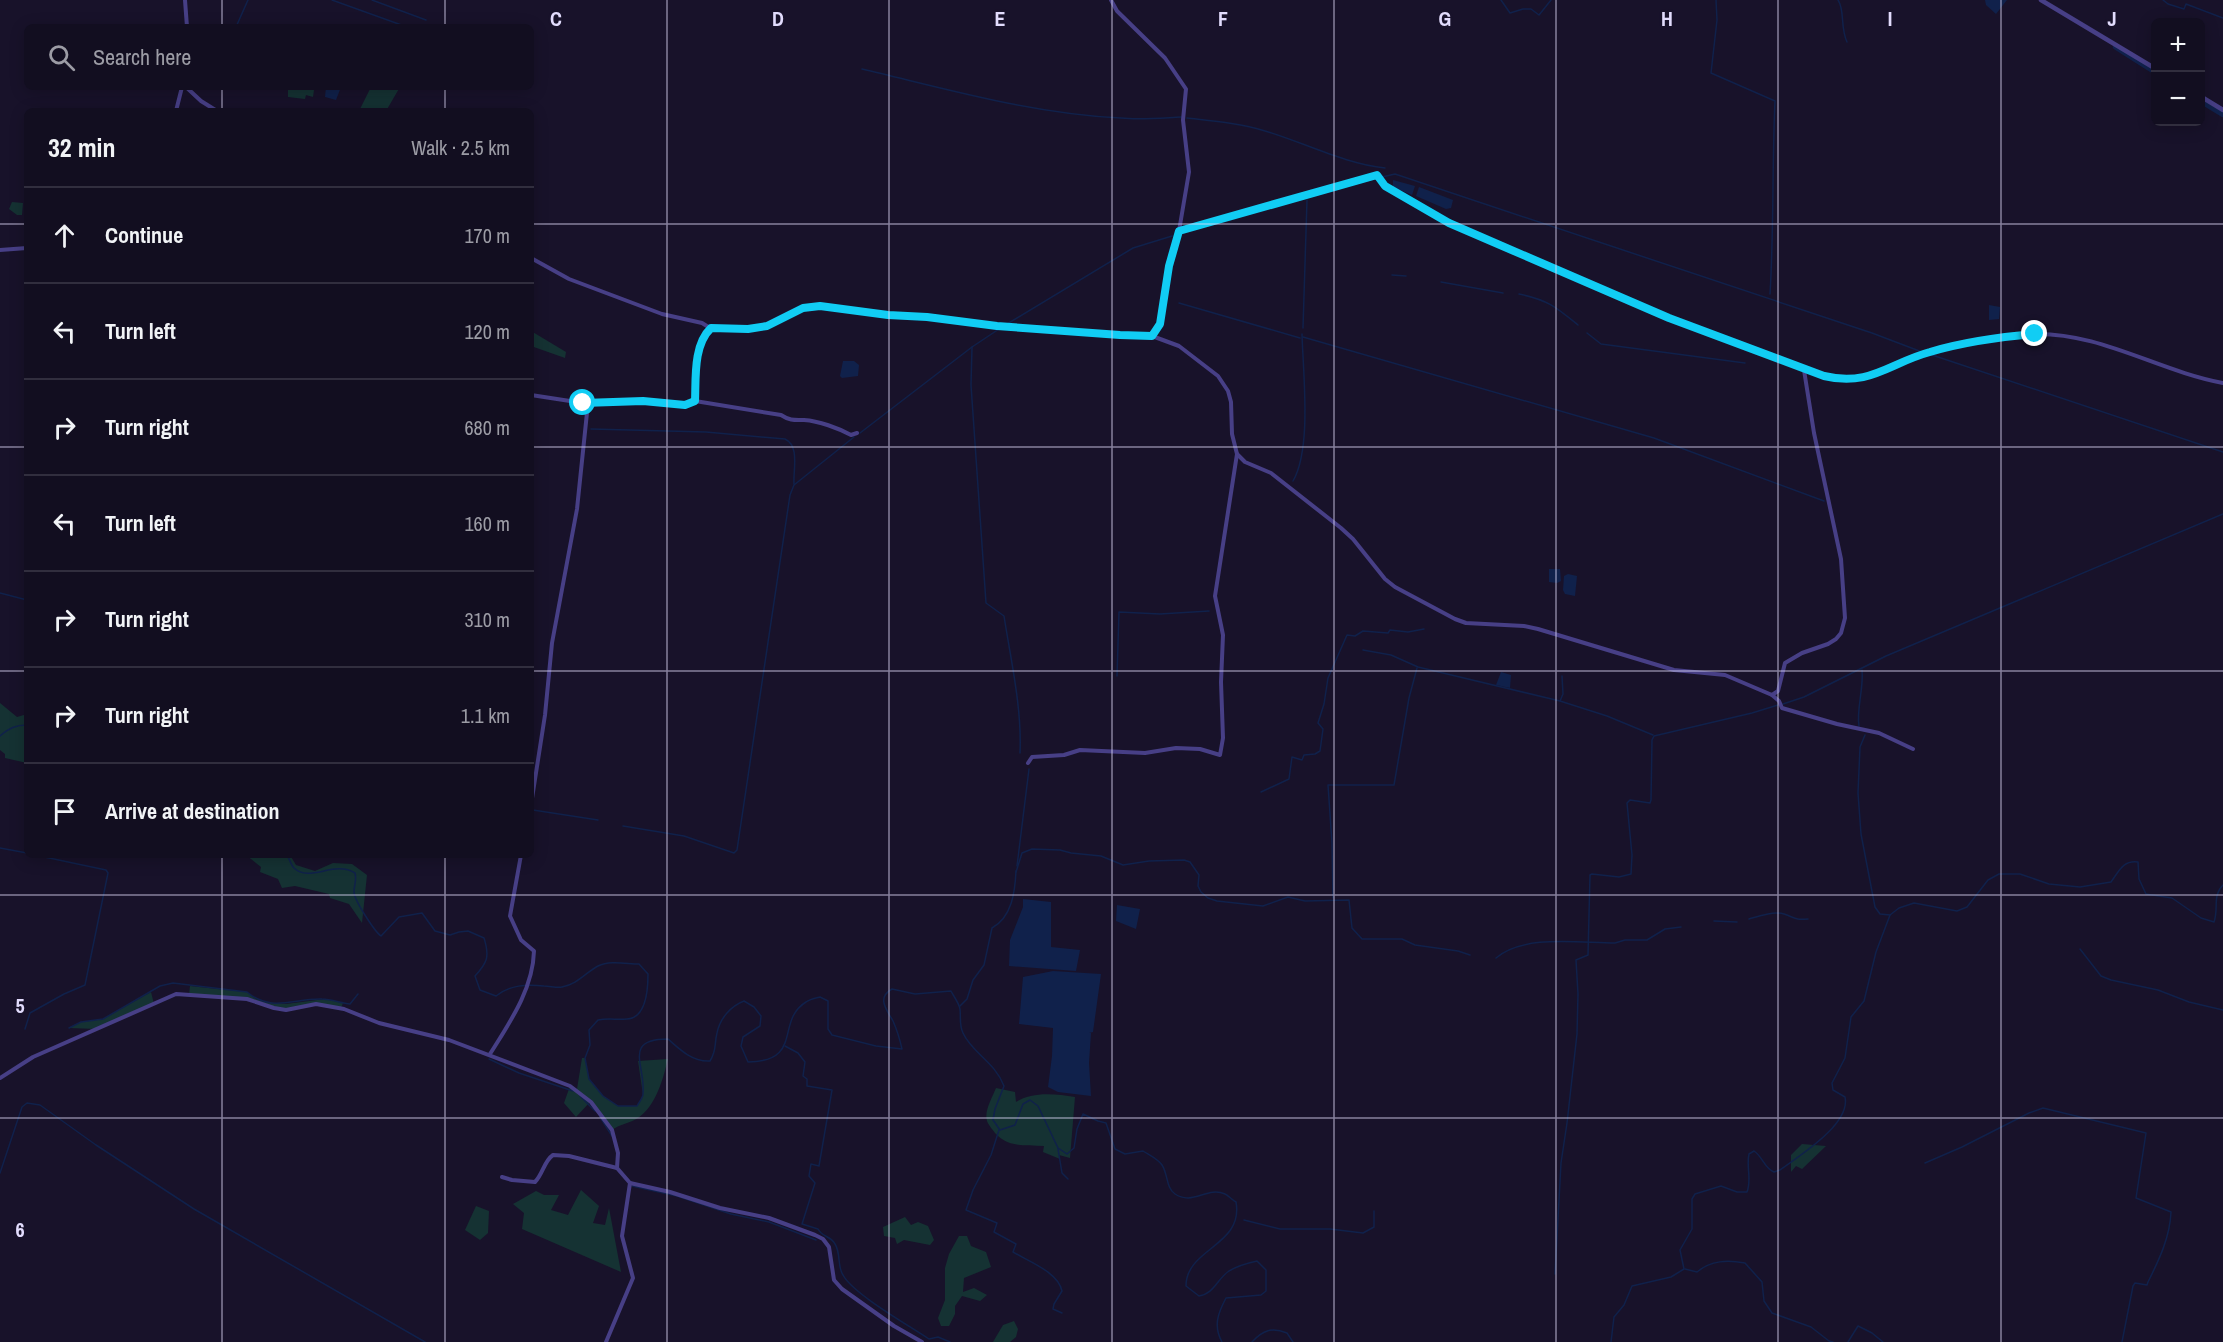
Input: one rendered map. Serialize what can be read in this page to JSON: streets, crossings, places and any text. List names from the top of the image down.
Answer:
{
  "page": {
    "map_buttons": ["+", "−"],
    "search": "Search here",
    "heading": ["32 min", "Walk · 2.5 km"],
    "list": [
      ["Continue", "170 m"],
      ["Turn left", "120 m"],
      ["Turn right", "680 m"],
      ["Turn left", "160 m"],
      ["Turn right", "310 m"],
      ["Turn right", "1.1 km"],
      "Arrive at destination"
    ]
  },
  "grid": {
    "columns": [
      "C",
      "D",
      "E",
      "F",
      "G",
      "H",
      "I",
      "J"
    ],
    "rows": ["5", "6"]
  }
}
